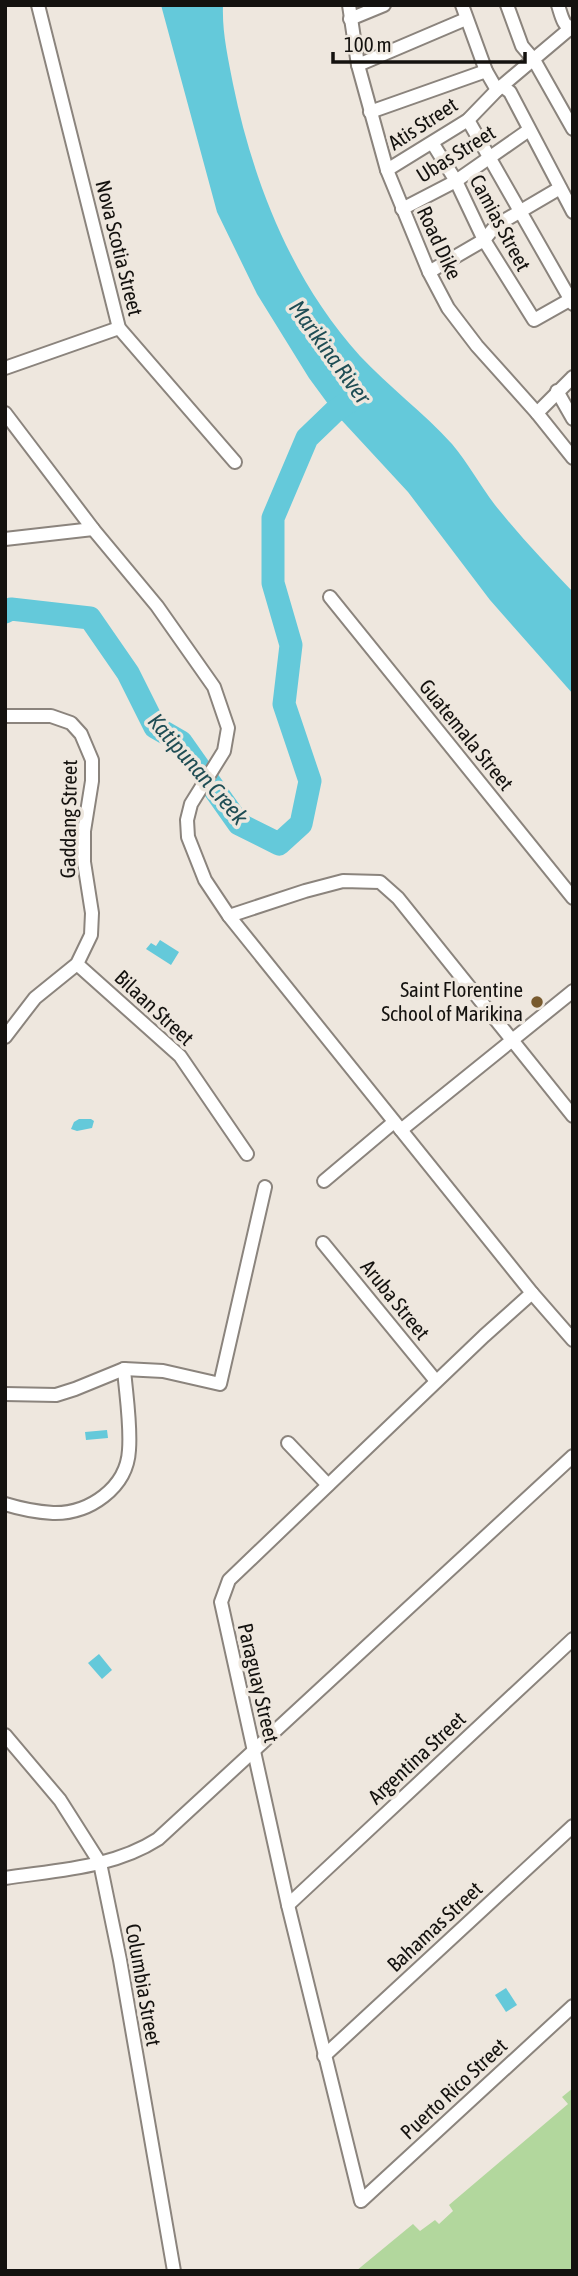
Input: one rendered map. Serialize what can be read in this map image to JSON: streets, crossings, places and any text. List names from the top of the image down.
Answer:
{
  "streets": {
    "street": [
      "Atis Street",
      "Ubas Street",
      "Camias Street",
      "Road Dike",
      "Nova Scotia Street",
      "Guatemala Street",
      "Gaddang Street",
      "Bilaan Street",
      "Aruba Street",
      "Paraguay Street",
      "Argentina Street",
      "Bahamas Street",
      "Columbia Street",
      "Puerto Rico Street"
    ]
  },
  "crossings": [
    ["Atis Street", "Camias Street"],
    ["Atis Street", "Road Dike"],
    ["Ubas Street", "Camias Street"],
    ["Ubas Street", "Road Dike"],
    ["Gaddang Street", "Bilaan Street"],
    ["Aruba Street", "Paraguay Street"],
    ["Paraguay Street", "Argentina Street"],
    ["Paraguay Street", "Bahamas Street"],
    ["Paraguay Street", "Puerto Rico Street"]
  ],
  "water": ["Marikina River", "Katipunan Creek"],
  "places": ["Saint Florentine School of Marikina"],
  "scale_bar": "100 m"
}
